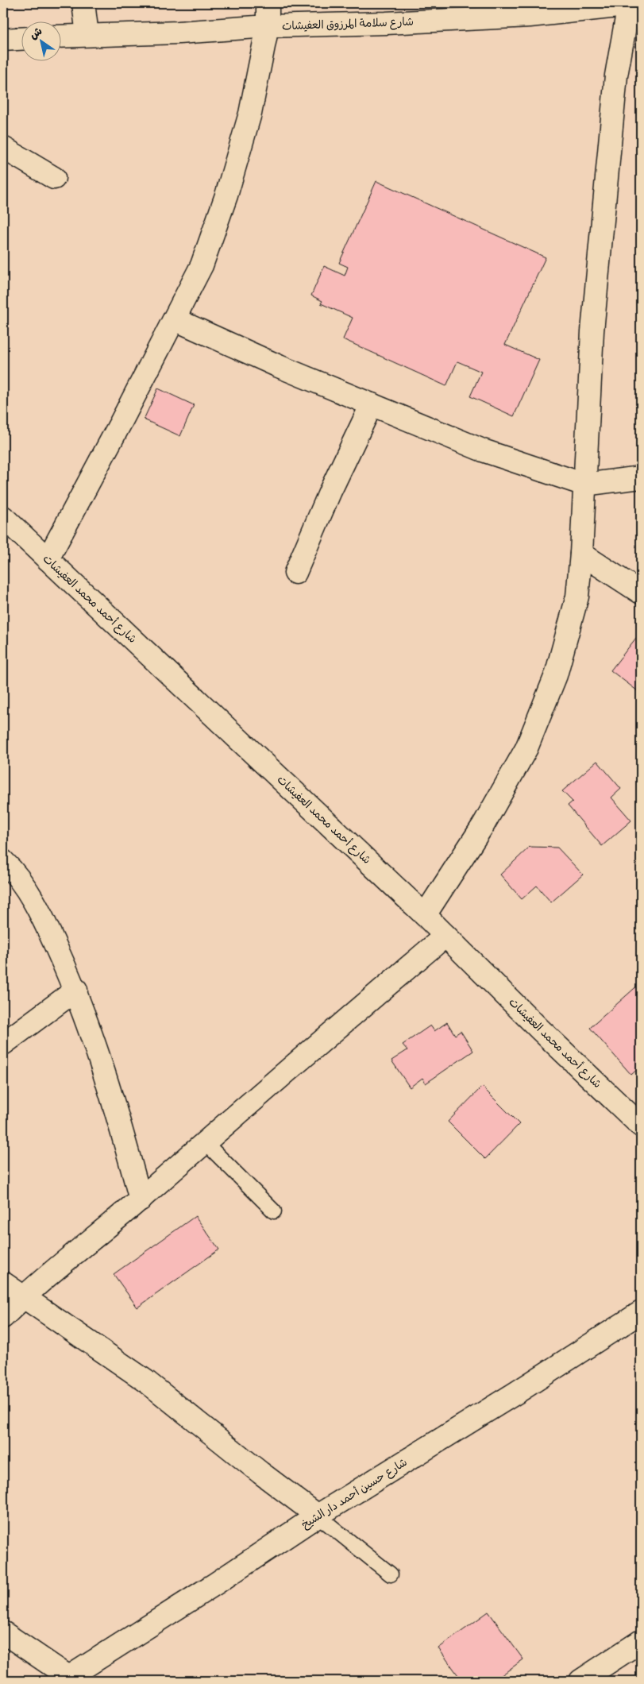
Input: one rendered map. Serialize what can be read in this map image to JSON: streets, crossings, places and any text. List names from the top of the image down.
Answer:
{
  "streets": {
    "street": ["شارع سلامة المرزوق العفيشات", "شارع أحمد محمد العفيشات", "شارع حسين أحمد دار الشيخ"]
  },
  "north": "top left"
}
